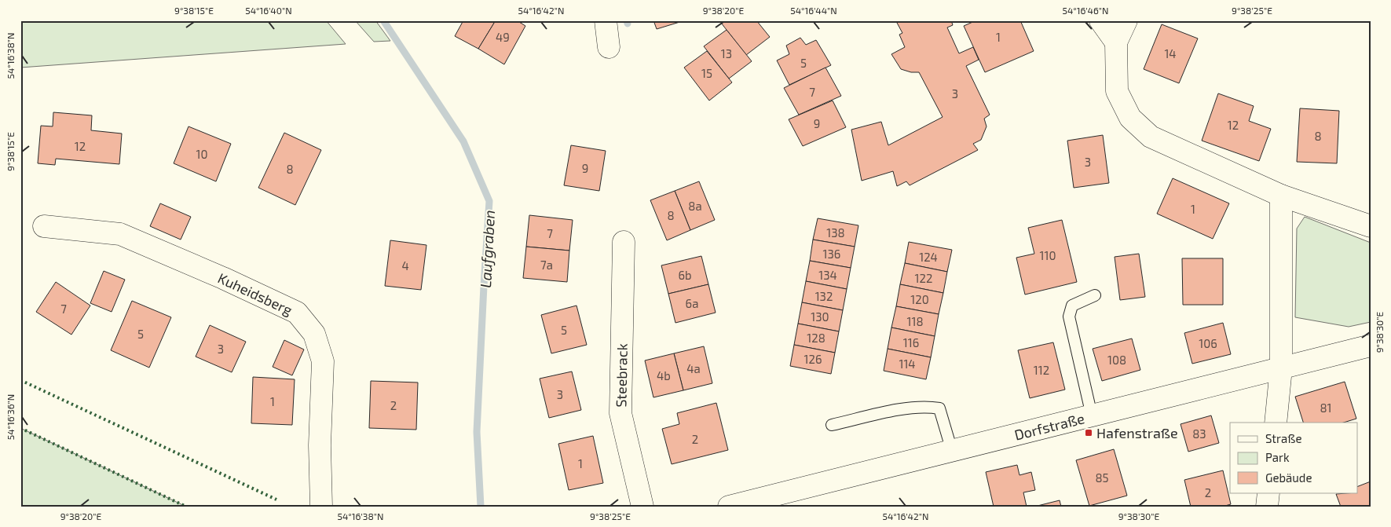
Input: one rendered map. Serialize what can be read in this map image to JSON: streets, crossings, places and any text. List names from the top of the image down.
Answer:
{
  "streets": {
    "street": ["Kuheidsberg", "Steebrack", "Dorfstraße"]
  },
  "water": ["Laufgraben"],
  "places": {
    "transit": ["Hafenstraße"]
  },
  "house_numbers": [
    "49",
    "1",
    "13",
    "14",
    "5",
    "15",
    "7",
    "3",
    "9",
    "12",
    "8",
    "12",
    "10",
    "3",
    "9",
    "8",
    "8a",
    "1",
    "8",
    "138",
    "7",
    "136",
    "110",
    "124",
    "7a",
    "4",
    "6b",
    "134",
    "122",
    "132",
    "120",
    "6a",
    "7",
    "130",
    "118",
    "5",
    "5",
    "128",
    "116",
    "106",
    "3",
    "126",
    "108",
    "114",
    "4a",
    "112",
    "4b",
    "3",
    "1",
    "2",
    "81",
    "83",
    "2",
    "1",
    "85",
    "2"
  ],
  "legend": ["Straße", "Park", "Gebäude"],
  "coordinates": [
    "9°38'15\"E",
    "54°16'40\"N",
    "54°16'42\"N",
    "9°38'20\"E",
    "54°16'44\"N",
    "54°16'46\"N",
    "9°38'25\"E",
    "54°16'38\"N",
    "9°38'30\"E",
    "54°16'36\"N"
  ]
}
